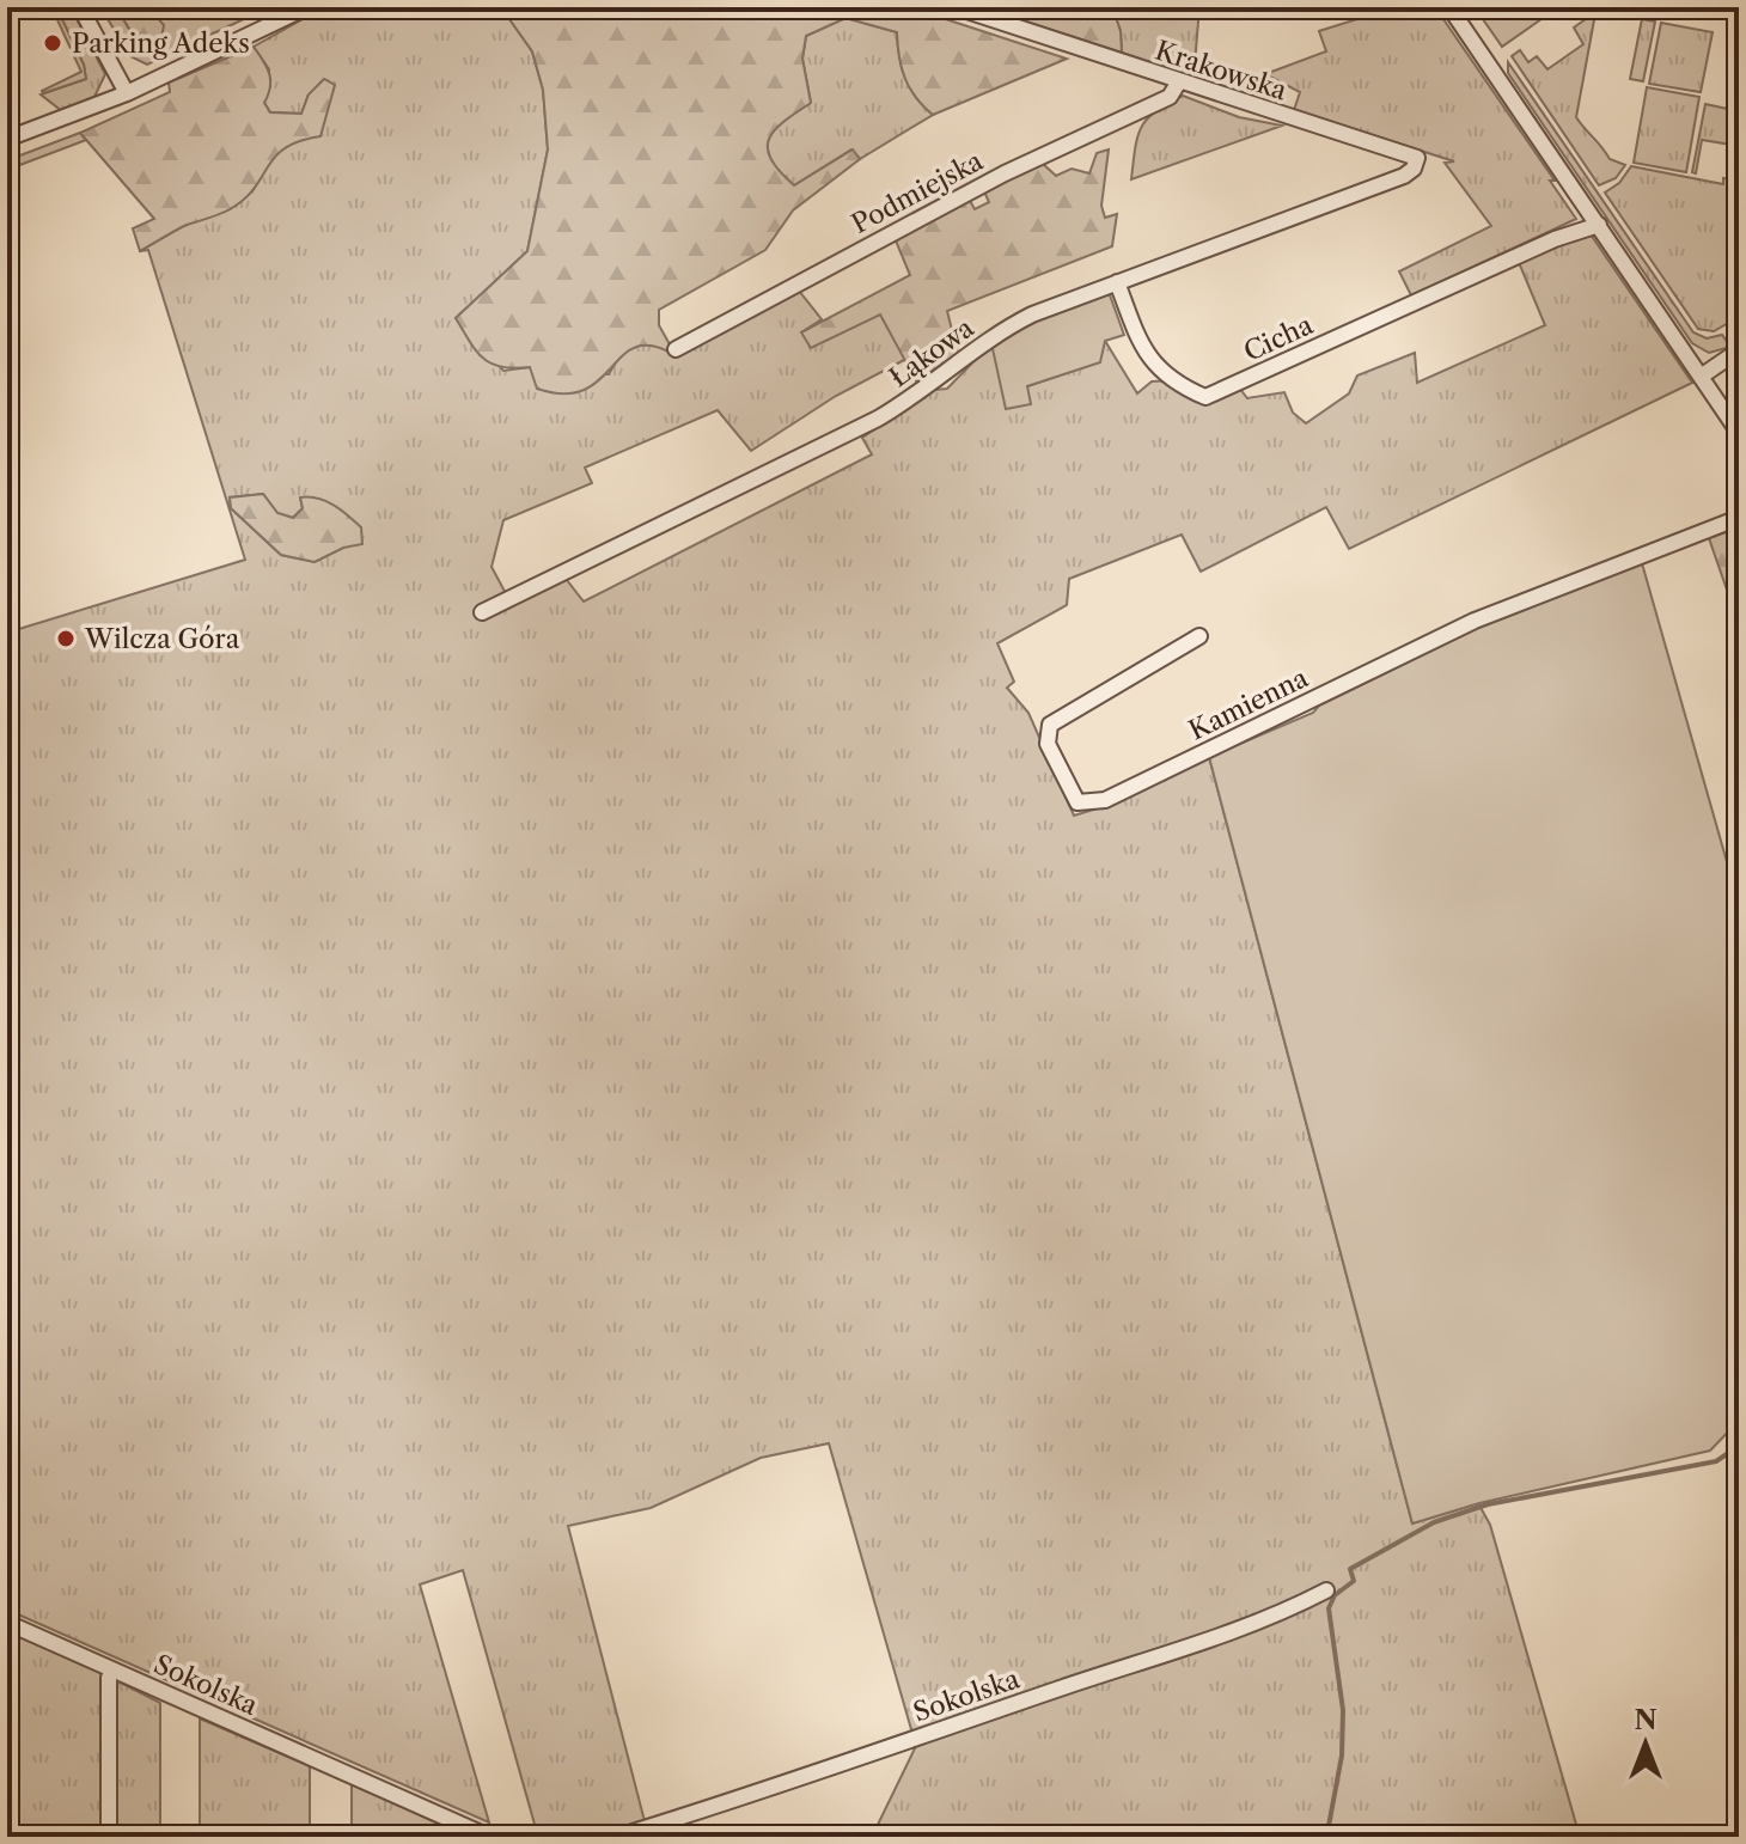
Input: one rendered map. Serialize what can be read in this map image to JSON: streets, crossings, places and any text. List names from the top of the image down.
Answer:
{
  "streets": {
    "street": [
      "Krakowska",
      "Podmiejska",
      "Cicha",
      "Łąkowa",
      "Kamienna",
      "Sokolska"
    ]
  },
  "crossings": [
    ["Krakowska", "Podmiejska"],
    ["Krakowska", "Łąkowa"],
    ["Cicha", "Łąkowa"]
  ],
  "places": ["Parking Adeks", "Wilcza Góra"],
  "north": "top"
}
